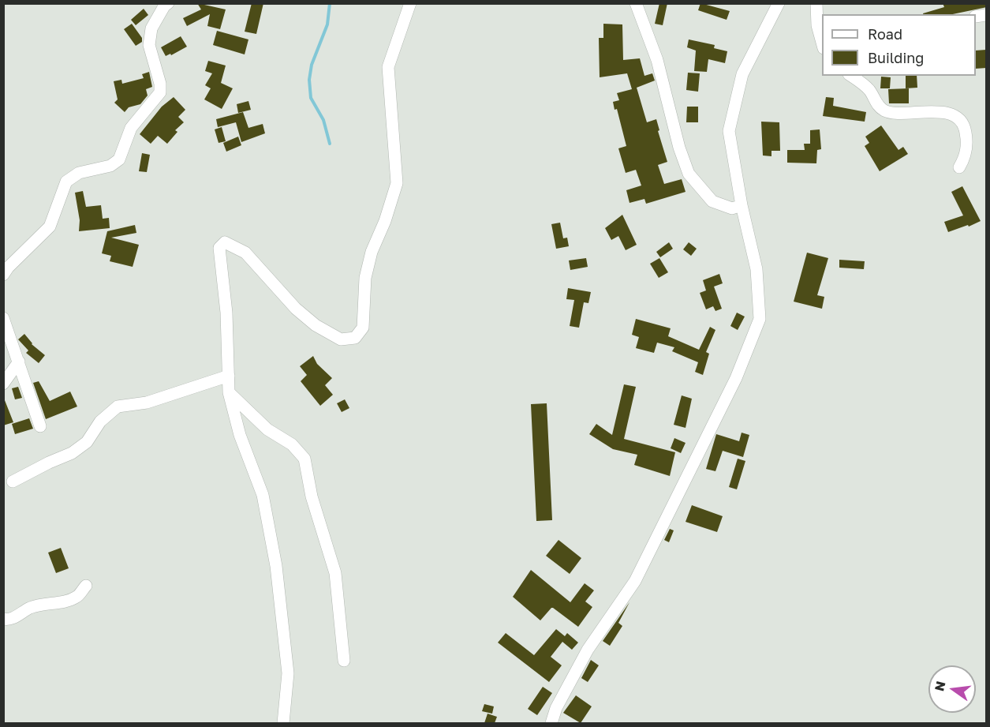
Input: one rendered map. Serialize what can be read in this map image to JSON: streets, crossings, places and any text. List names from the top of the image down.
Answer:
{
  "legend": ["Road", "Building"],
  "north": "left"
}
